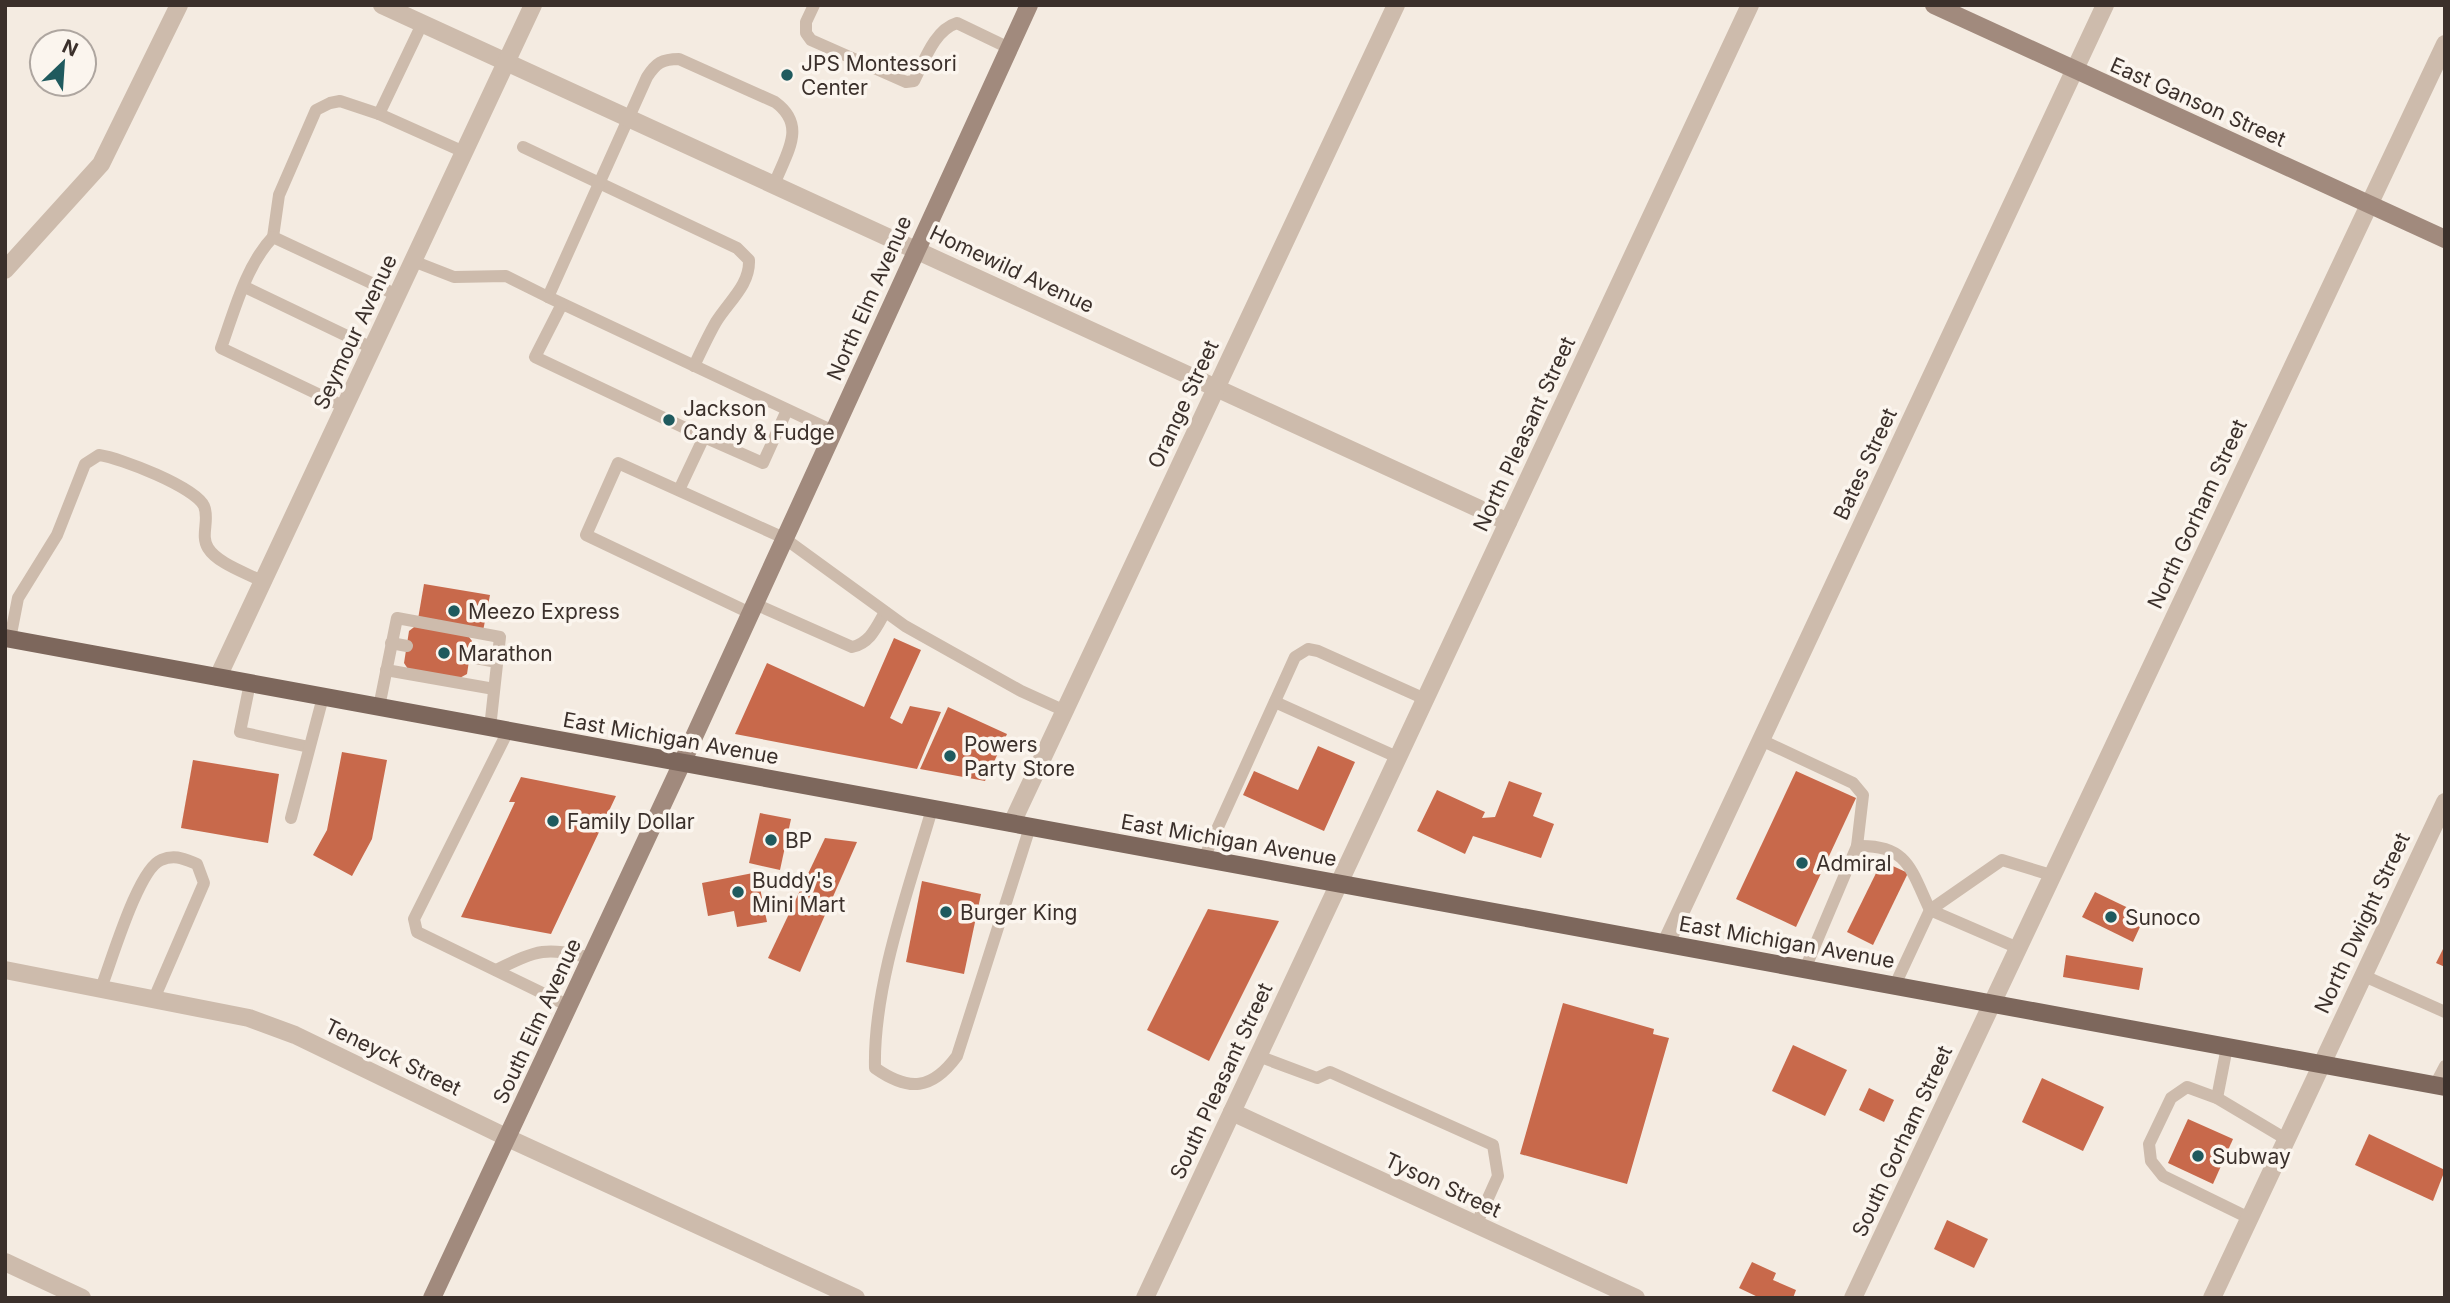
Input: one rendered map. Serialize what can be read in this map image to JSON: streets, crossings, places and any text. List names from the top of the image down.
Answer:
{
  "streets": {
    "main road": ["East Michigan Avenue"],
    "street": [
      "East Ganson Street",
      "Homewild Avenue",
      "North Elm Avenue",
      "Seymour Avenue",
      "Orange Street",
      "North Pleasant Street",
      "Bates Street",
      "North Gorham Street",
      "North Dwight Street",
      "South Elm Avenue",
      "Teneyck Street",
      "South Pleasant Street",
      "South Gorham Street",
      "Tyson Street"
    ]
  },
  "crossings": [
    ["East Ganson Street", "Bates Street"],
    ["East Ganson Street", "North Gorham Street"],
    ["Homewild Avenue", "North Elm Avenue"],
    ["Homewild Avenue", "Seymour Avenue"],
    ["Homewild Avenue", "Orange Street"],
    ["Homewild Avenue", "North Pleasant Street"],
    ["North Elm Avenue", "East Michigan Avenue"],
    ["North Elm Avenue", "South Elm Avenue"],
    ["Seymour Avenue", "East Michigan Avenue"],
    ["Orange Street", "East Michigan Avenue"],
    ["North Pleasant Street", "East Michigan Avenue"],
    ["North Pleasant Street", "South Pleasant Street"],
    ["Bates Street", "East Michigan Avenue"],
    ["North Gorham Street", "East Michigan Avenue"],
    ["North Gorham Street", "South Gorham Street"],
    ["East Michigan Avenue", "North Dwight Street"],
    ["East Michigan Avenue", "South Elm Avenue"],
    ["East Michigan Avenue", "South Pleasant Street"],
    ["East Michigan Avenue", "South Gorham Street"],
    ["South Elm Avenue", "Teneyck Street"],
    ["South Pleasant Street", "Tyson Street"]
  ],
  "places": [
    "JPS Montessori Center",
    "Jackson Candy & Fudge",
    "Meezo Express",
    "Marathon",
    "Powers Party Store",
    "Family Dollar",
    "BP",
    "Admiral",
    "Buddy's Mini Mart",
    "Burger King",
    "Sunoco",
    "Subway"
  ],
  "north": "top right"
}
